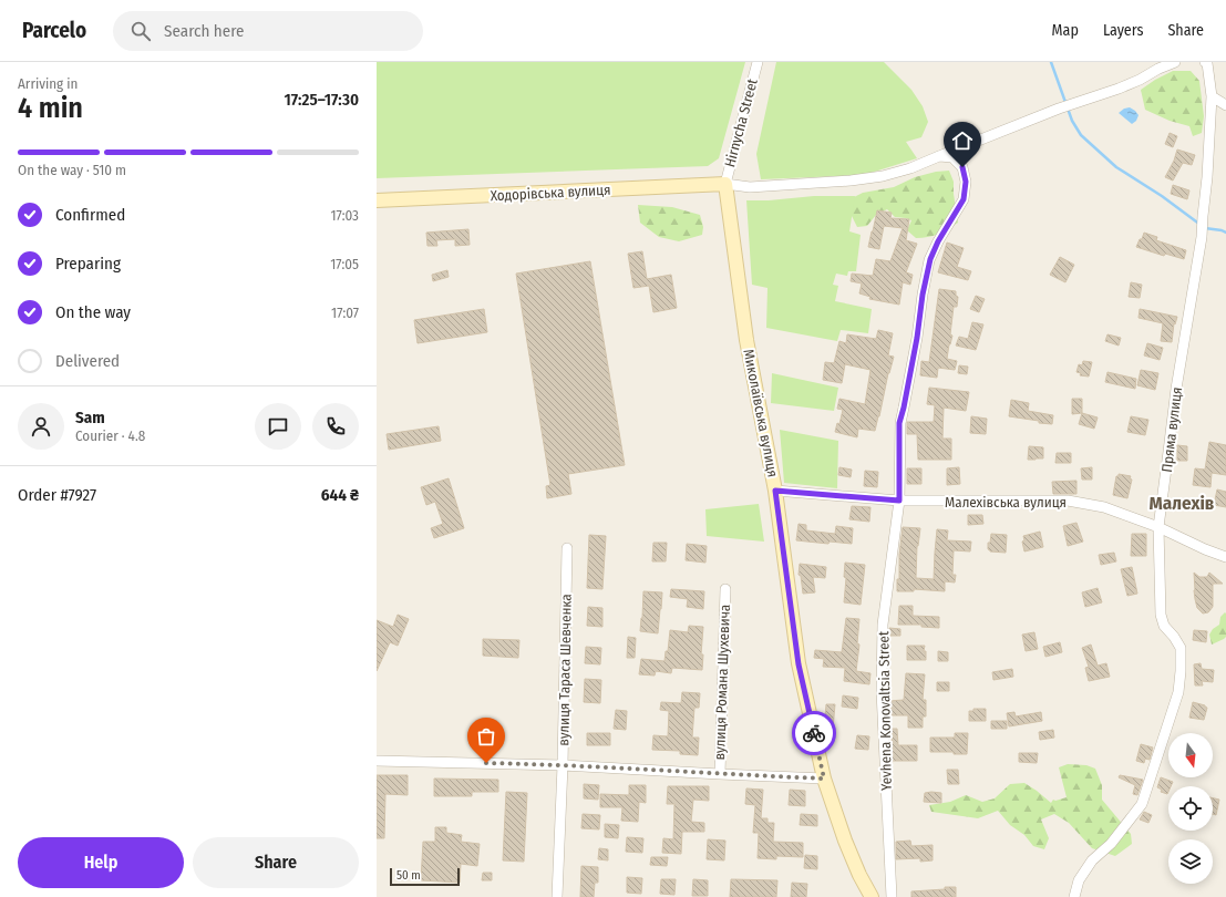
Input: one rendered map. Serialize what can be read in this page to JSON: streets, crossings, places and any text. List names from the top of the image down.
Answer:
{
  "streets": {
    "main road": ["Ходорівська вулиця", "Миколаївська вулиця"],
    "street": [
      "Hirnycha Street",
      "Пряма вулиця",
      "Малехівська вулиця",
      "вулиця Тараса Шевченка",
      "вулиця Романа Шухевича",
      "Yevhena Konovaltsia Street"
    ]
  },
  "crossings": [
    ["Hirnycha Street", "Ходорівська вулиця"],
    ["Hirnycha Street", "Миколаївська вулиця"],
    ["Ходорівська вулиця", "Миколаївська вулиця"],
    ["Миколаївська вулиця", "Малехівська вулиця"],
    ["Пряма вулиця", "Малехівська вулиця"],
    ["Малехівська вулиця", "Yevhena Konovaltsia Street"]
  ],
  "districts": ["Малехів"],
  "scale_bar": "50 m",
  "north": "bottom",
  "page": {
    "header": "Parcelo",
    "search": "Search here",
    "nav": ["Map", "Layers", "Share"],
    "heading": ["4 min", "Arriving in", "17:25–17:30"],
    "panel": [
      "Sam",
      "Courier · 4.8",
      "Order #7927",
      "644 ₴"
    ],
    "bar": "On the way · 510 m",
    "list": [
      ["Confirmed", "17:03"],
      ["Preparing", "17:05"],
      ["On the way", "17:07"],
      "Delivered"
    ],
    "buttons": ["Help", "Share"],
    "scale": "50 m"
  }
}
